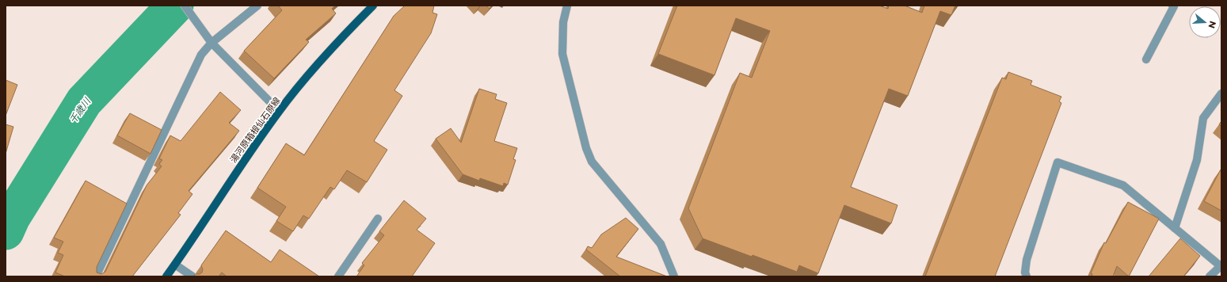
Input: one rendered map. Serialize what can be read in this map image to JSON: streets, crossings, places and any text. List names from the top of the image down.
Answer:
{
  "streets": {
    "main road": ["湯河原箱根仙石原線"]
  },
  "water": ["千歳川"],
  "north": "right"
}
